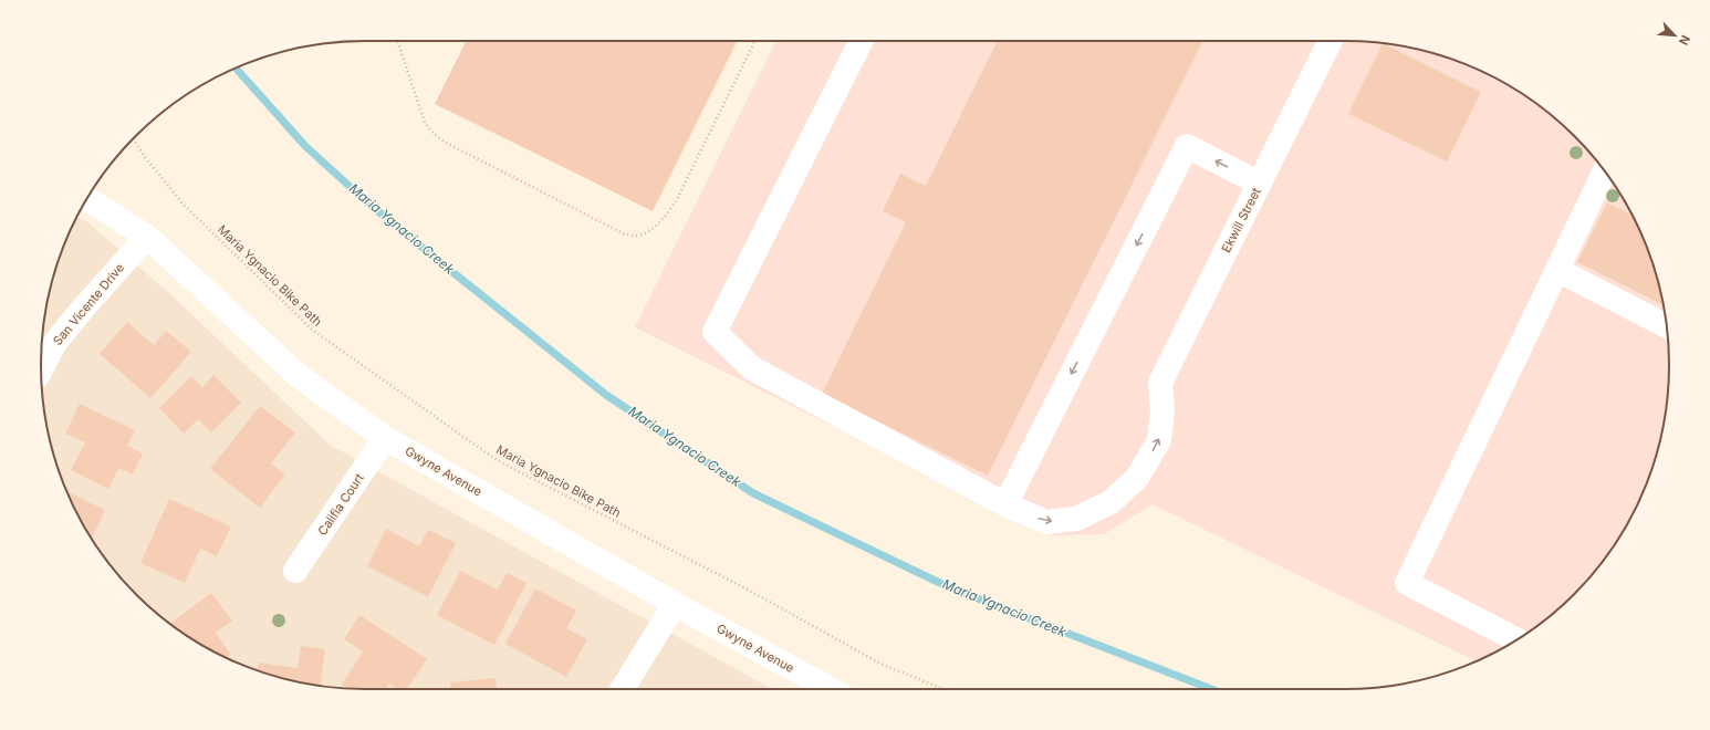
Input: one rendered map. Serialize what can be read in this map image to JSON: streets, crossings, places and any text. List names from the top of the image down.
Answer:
{
  "streets": {
    "street": [
      "Ekwill Street",
      "San Vicente Drive",
      "Gwyne Avenue",
      "Califia Court"
    ],
    "path": ["Maria Ygnacio Bike Path"]
  },
  "crossings": [
    ["San Vicente Drive", "Gwyne Avenue"],
    ["Gwyne Avenue", "Califia Court"]
  ],
  "water": ["Maria Ygnacio Creek"],
  "north": "bottom right"
}
